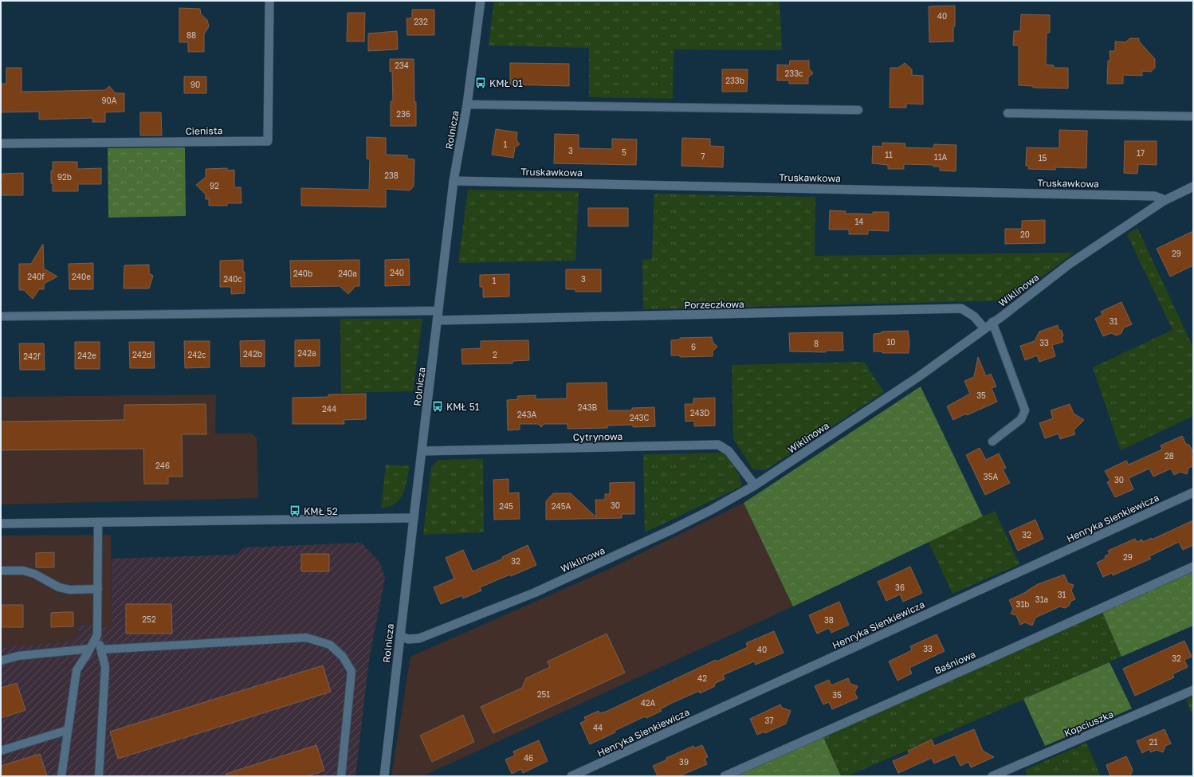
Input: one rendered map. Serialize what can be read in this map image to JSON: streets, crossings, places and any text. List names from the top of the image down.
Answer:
{
  "streets": {
    "street": [
      "Rolnicza",
      "Cienista",
      "Truskawkowa",
      "Wiklinowa",
      "Porzeczkowa",
      "Cytrynowa",
      "Henryka Sienkiewicza",
      "Baśniowa",
      "Kopciuszka"
    ]
  },
  "crossings": [
    ["Rolnicza", "Truskawkowa"],
    ["Rolnicza", "Wiklinowa"],
    ["Rolnicza", "Porzeczkowa"],
    ["Rolnicza", "Cytrynowa"],
    ["Truskawkowa", "Wiklinowa"],
    ["Wiklinowa", "Porzeczkowa"],
    ["Wiklinowa", "Cytrynowa"]
  ],
  "places": {
    "bus stop": ["KMŁ 01", "KMŁ 51", "KMŁ 52"]
  },
  "house_numbers": [
    "40",
    "232",
    "88",
    "234",
    "233c",
    "233b",
    "90",
    "90A",
    "236",
    "1",
    "3",
    "5",
    "17",
    "11",
    "7",
    "11A",
    "15",
    "238",
    "92b",
    "92",
    "14",
    "20",
    "29",
    "240",
    "240b",
    "240a",
    "240f",
    "240e",
    "240c",
    "3",
    "1",
    "31",
    "10",
    "33",
    "8",
    "6",
    "242a",
    "242b",
    "242d",
    "242c",
    "2",
    "242e",
    "242f",
    "35",
    "243B",
    "244",
    "243D",
    "243A",
    "243C",
    "28",
    "246",
    "35A",
    "30",
    "30",
    "245",
    "245A",
    "32",
    "29",
    "32",
    "36",
    "31",
    "31a",
    "31b",
    "252",
    "38",
    "33",
    "40",
    "32",
    "42",
    "251",
    "35",
    "42A",
    "37",
    "44",
    "21",
    "46",
    "39"
  ]
}
